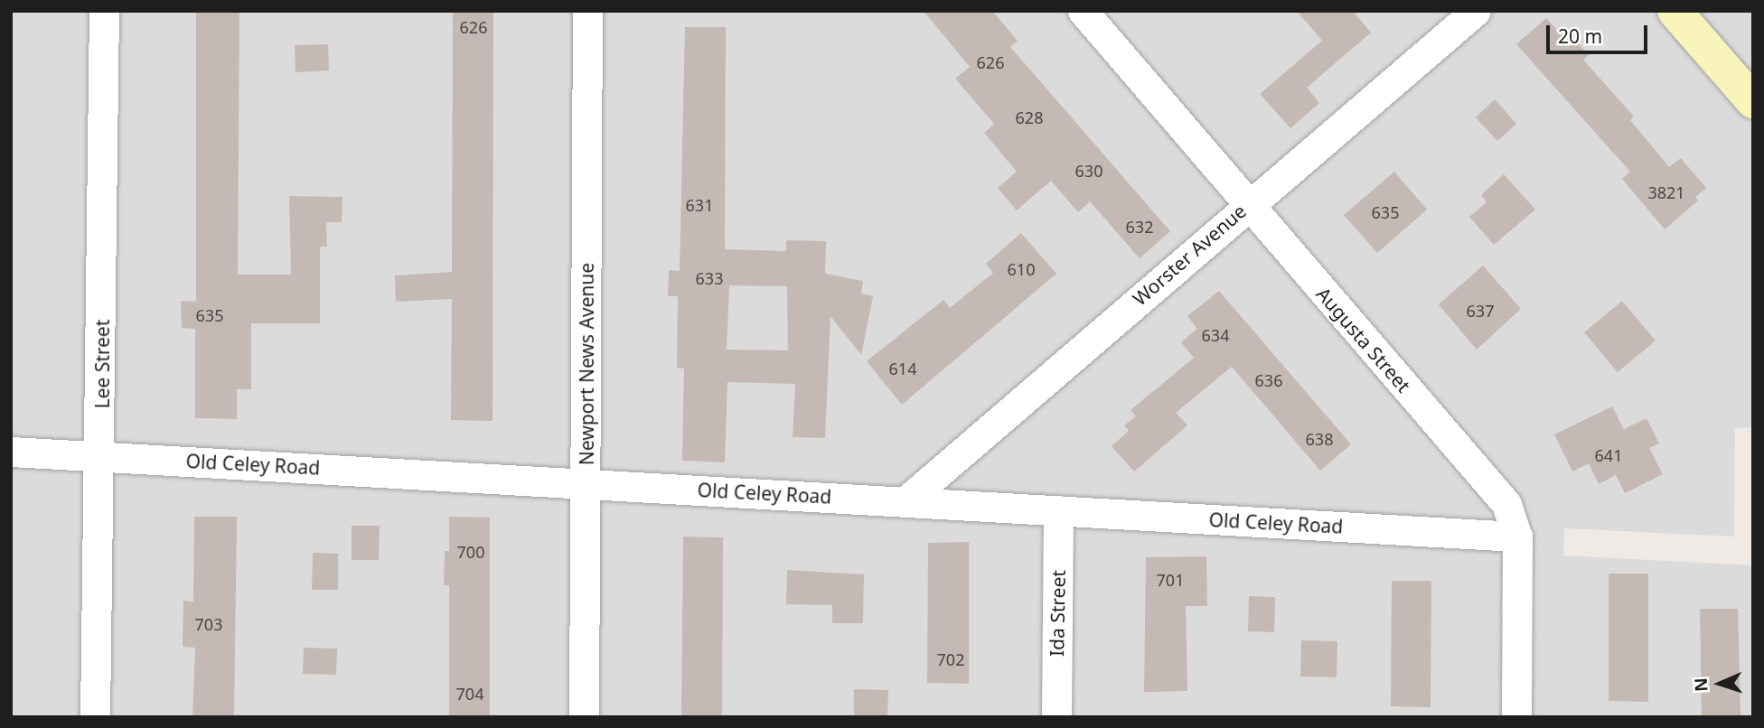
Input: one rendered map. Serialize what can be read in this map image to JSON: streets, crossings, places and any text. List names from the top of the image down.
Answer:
{
  "streets": {
    "street": [
      "Worster Avenue",
      "Augusta Street",
      "Lee Street",
      "Newport News Avenue",
      "Old Celey Road",
      "Ida Street"
    ]
  },
  "crossings": [
    ["Worster Avenue", "Augusta Street"],
    ["Worster Avenue", "Old Celey Road"],
    ["Augusta Street", "Old Celey Road"],
    ["Lee Street", "Old Celey Road"],
    ["Newport News Avenue", "Old Celey Road"],
    ["Old Celey Road", "Ida Street"]
  ],
  "house_numbers": [
    "626",
    "626",
    "628",
    "630",
    "3821",
    "631",
    "635",
    "632",
    "610",
    "633",
    "637",
    "635",
    "634",
    "614",
    "636",
    "638",
    "641",
    "700",
    "701",
    "703",
    "702",
    "704"
  ],
  "scale_bar": "20 m",
  "north": "left"
}
